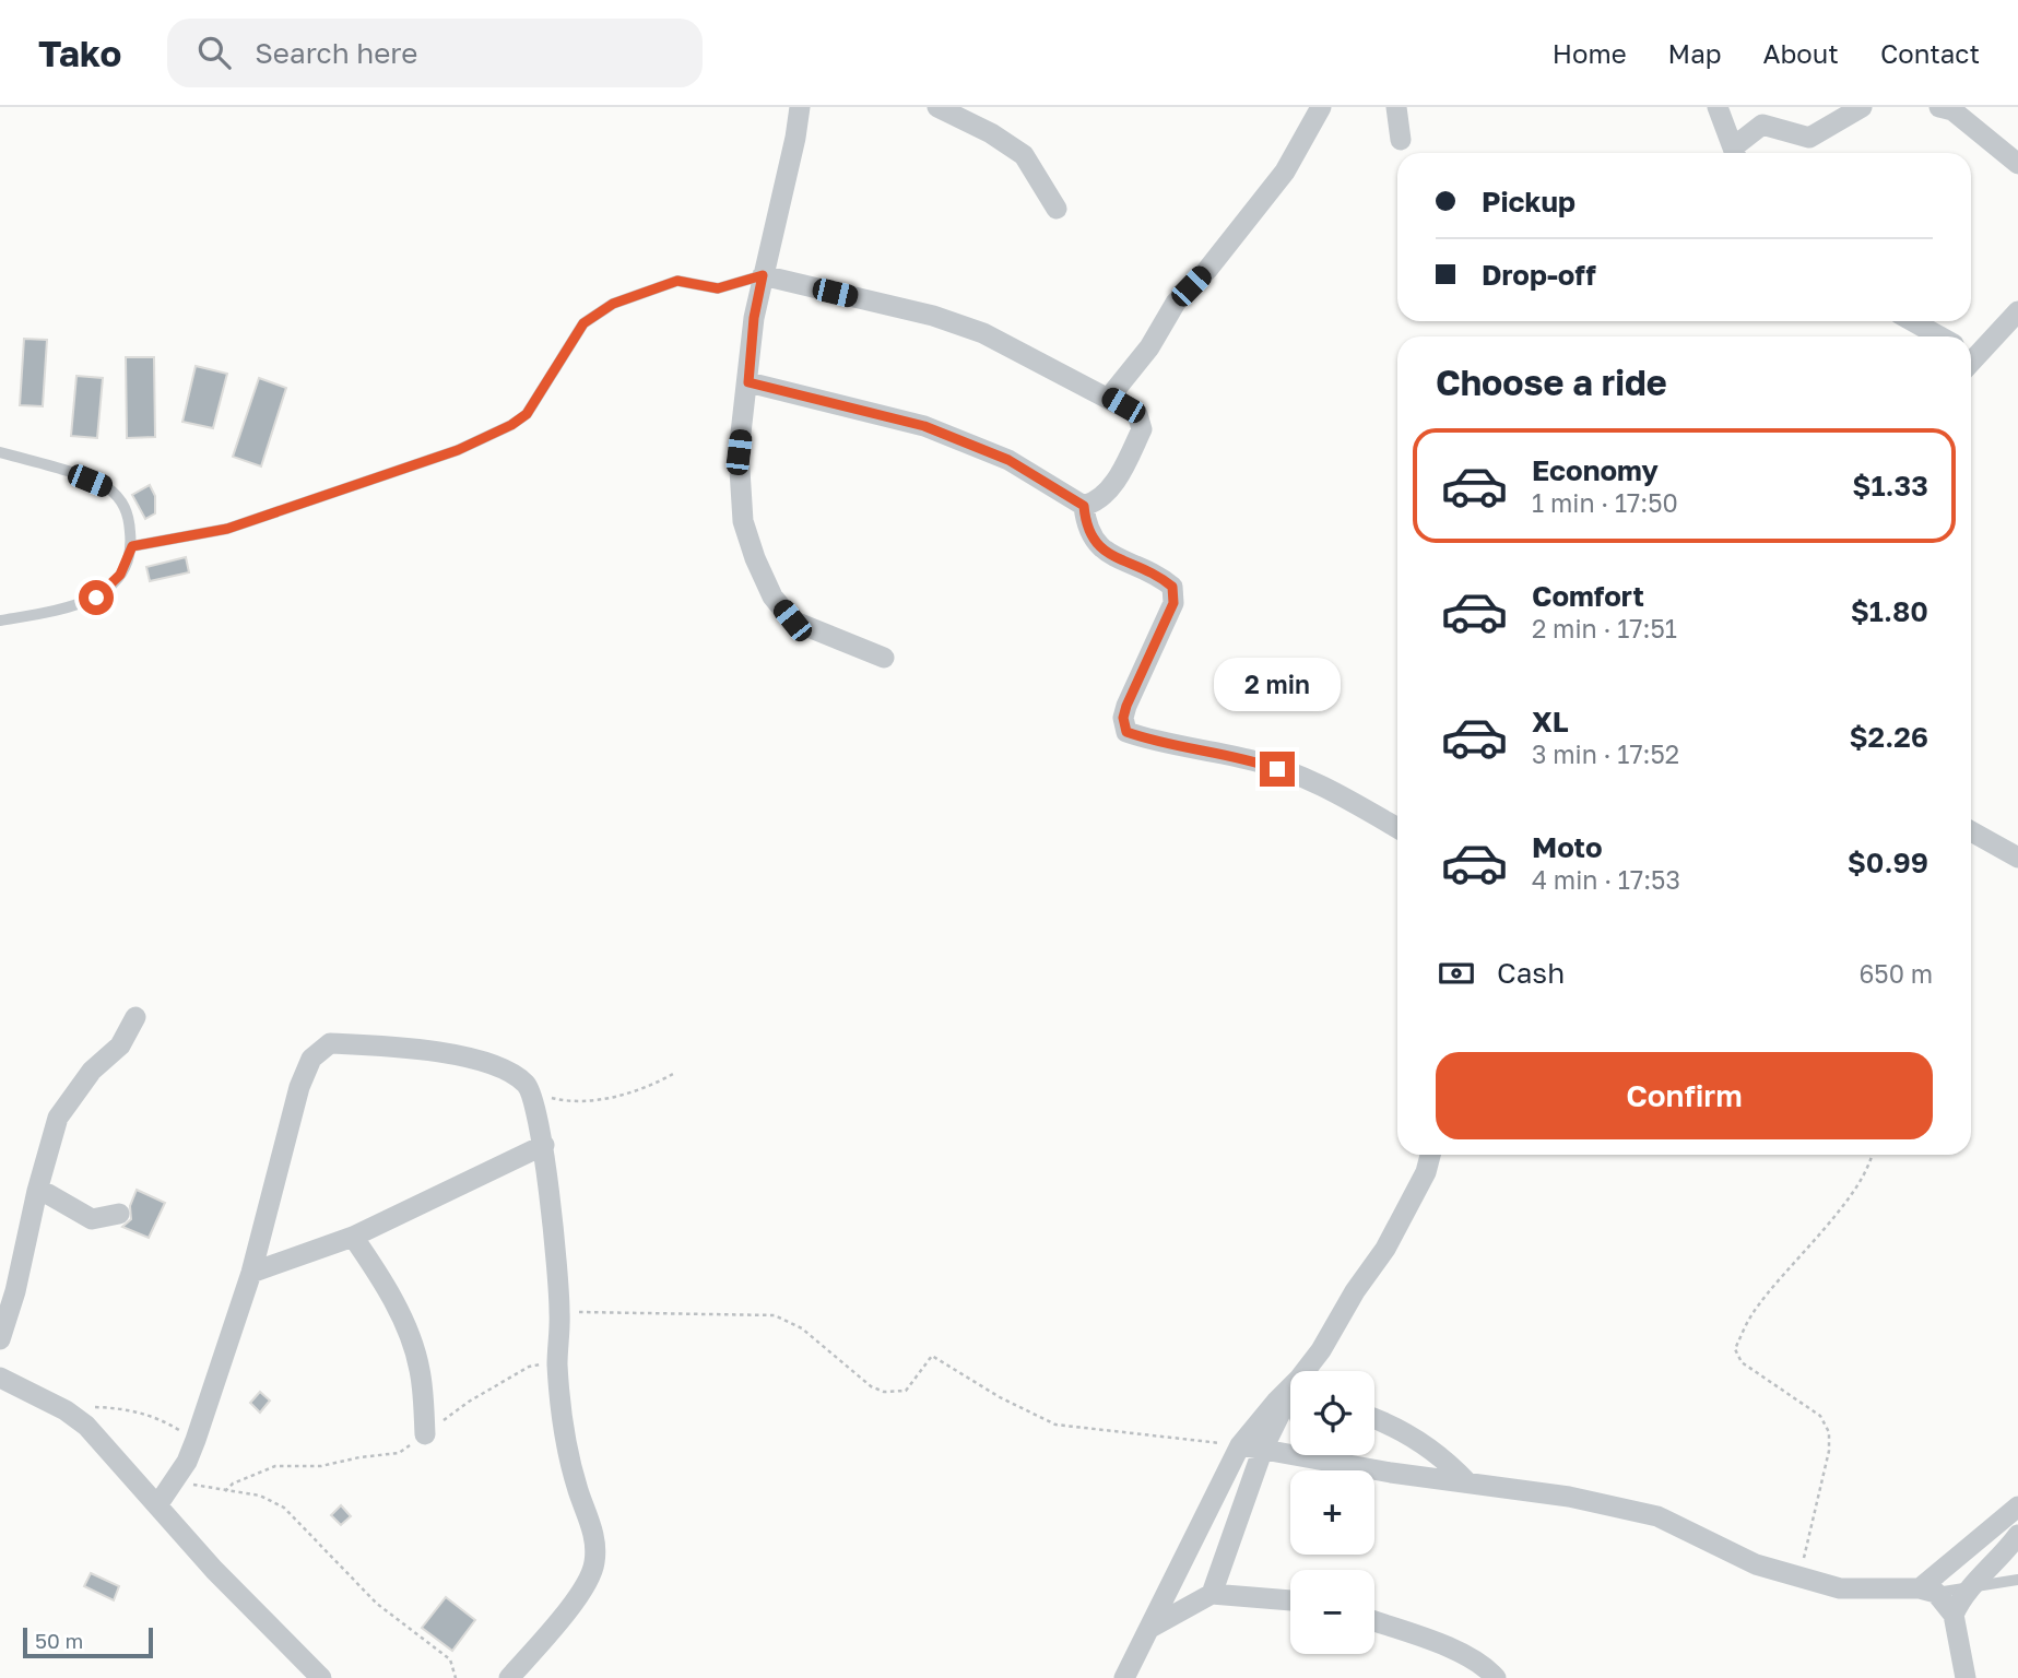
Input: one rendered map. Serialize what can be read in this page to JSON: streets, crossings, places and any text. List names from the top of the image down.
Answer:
{
  "scale_bar": "50 m",
  "page": {
    "header": "Tako",
    "search": "Search here",
    "nav": [
      "Home",
      "Map",
      "About",
      "Contact"
    ],
    "banner": ["Pickup", "Drop-off"],
    "heading": "Choose a ride",
    "list": [
      {
        "name": "Economy",
        "note": "1 min · 17:50",
        "value": "$1.33"
      },
      {
        "name": "Comfort",
        "note": "2 min · 17:51",
        "value": "$1.80"
      },
      {
        "name": "XL",
        "note": "3 min · 17:52",
        "value": "$2.26"
      },
      {
        "name": "Moto",
        "note": "4 min · 17:53",
        "value": "$0.99"
      }
    ],
    "bubble": "2 min",
    "pay": ["Cash", "650 m"],
    "buttons": "Confirm",
    "map_buttons": ["+", "−"],
    "scale": "50 m"
  }
}
